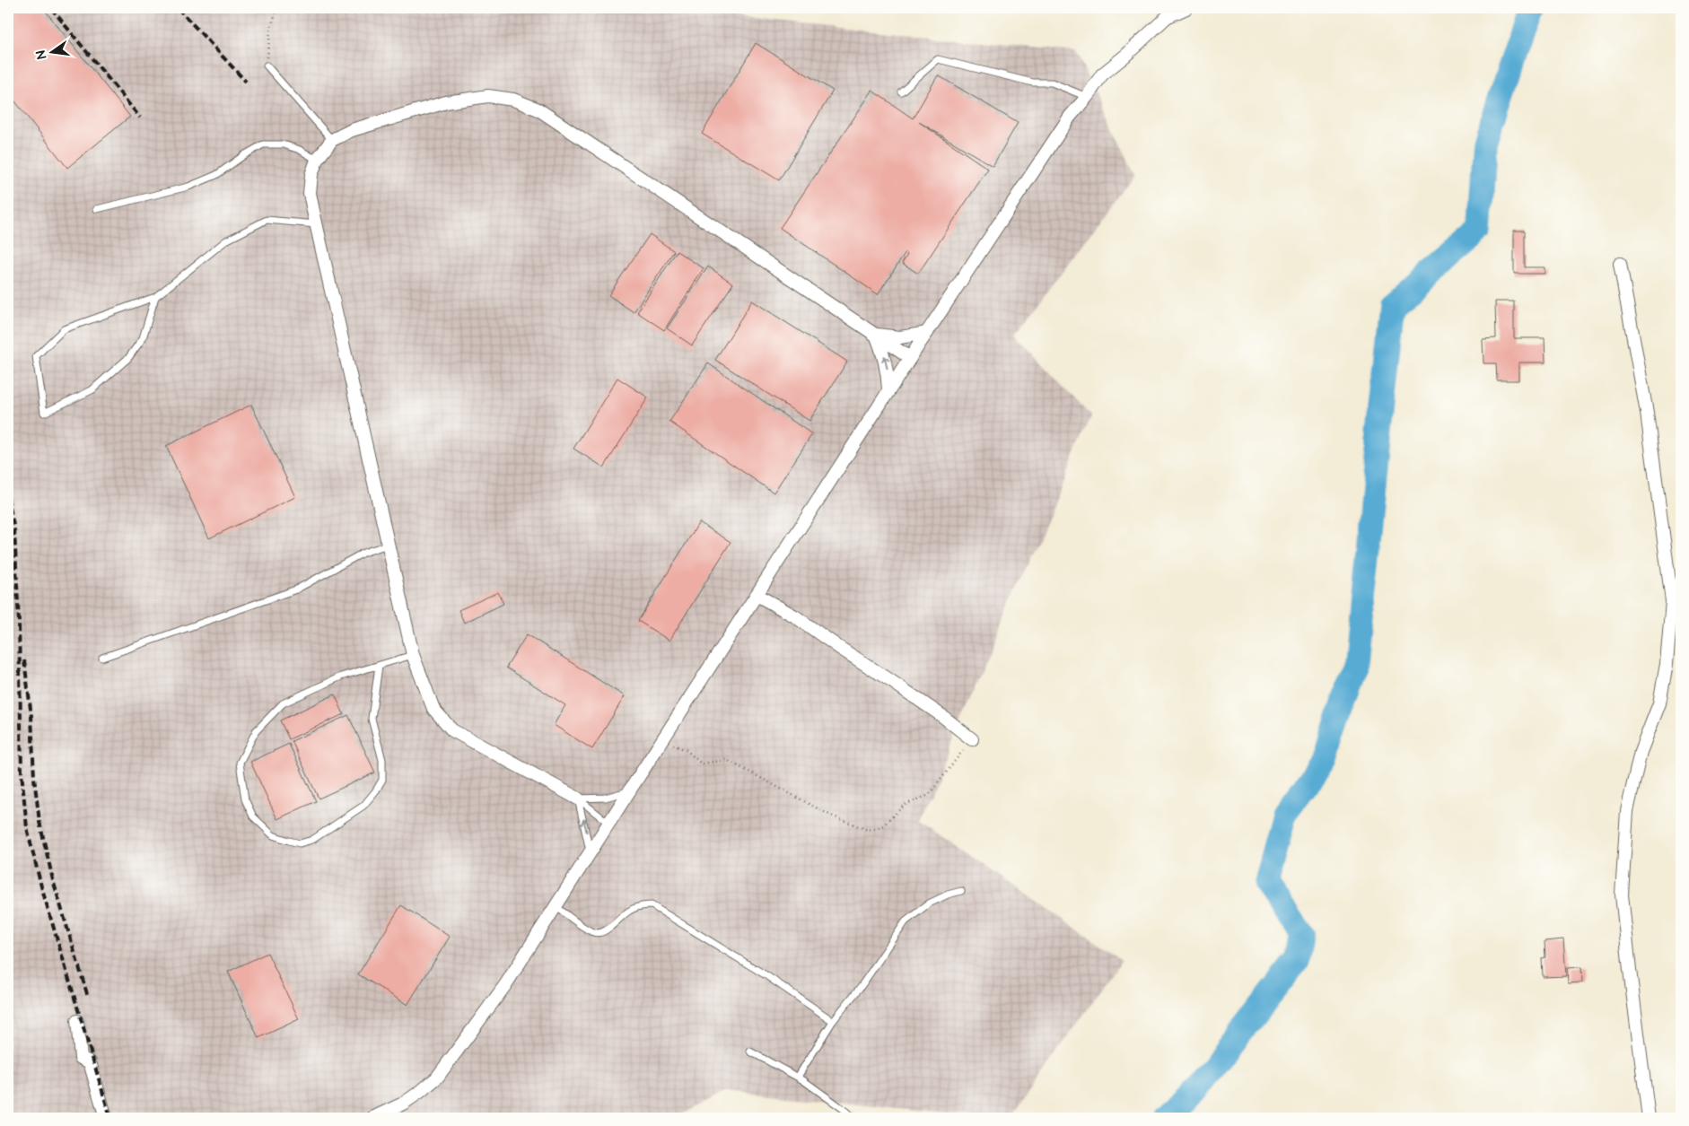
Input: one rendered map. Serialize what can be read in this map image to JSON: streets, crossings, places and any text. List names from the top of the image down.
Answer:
{
  "north": "left"
}
